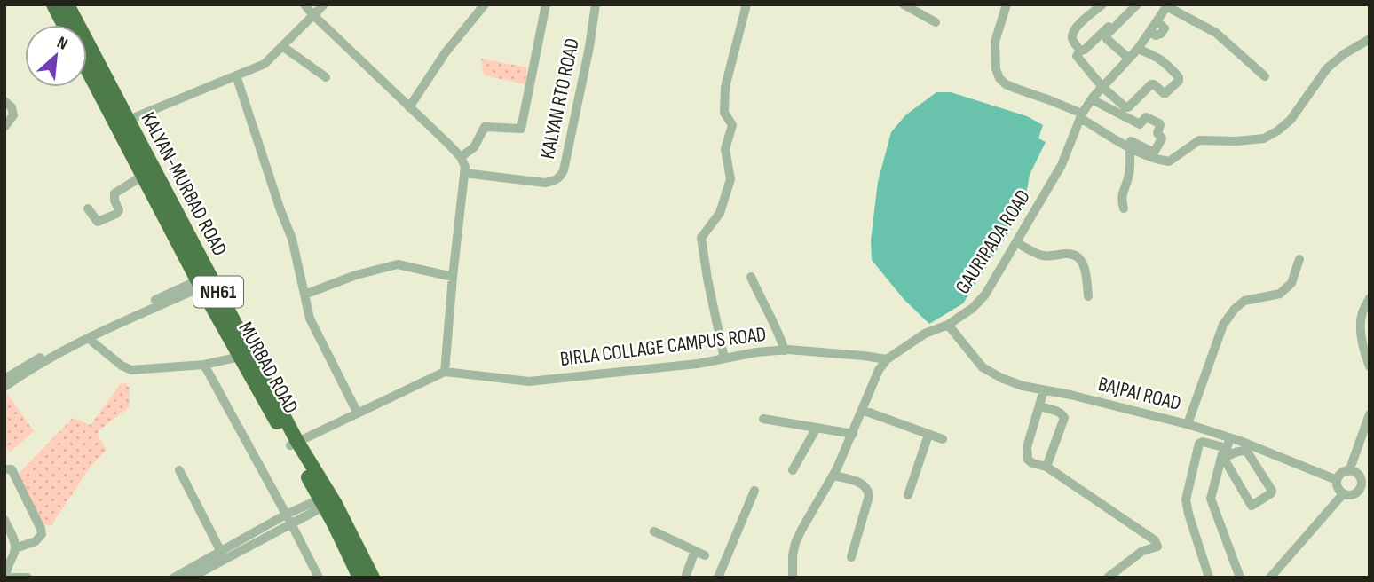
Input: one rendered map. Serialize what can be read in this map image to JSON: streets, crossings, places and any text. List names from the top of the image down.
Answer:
{
  "streets": {
    "highway": ["KALYAN-MURBAD ROAD", "NH61", "MURBAD ROAD"],
    "street": [
      "KALYAN RTO ROAD",
      "GAURIPADA ROAD",
      "BIRLA COLLAGE CAMPUS ROAD",
      "BAJPAI ROAD"
    ]
  },
  "crossings": [
    ["KALYAN-MURBAD ROAD", "NH61"],
    ["KALYAN-MURBAD ROAD", "MURBAD ROAD"],
    ["GAURIPADA ROAD", "BIRLA COLLAGE CAMPUS ROAD"],
    ["GAURIPADA ROAD", "BAJPAI ROAD"]
  ],
  "north": "top right"
}
